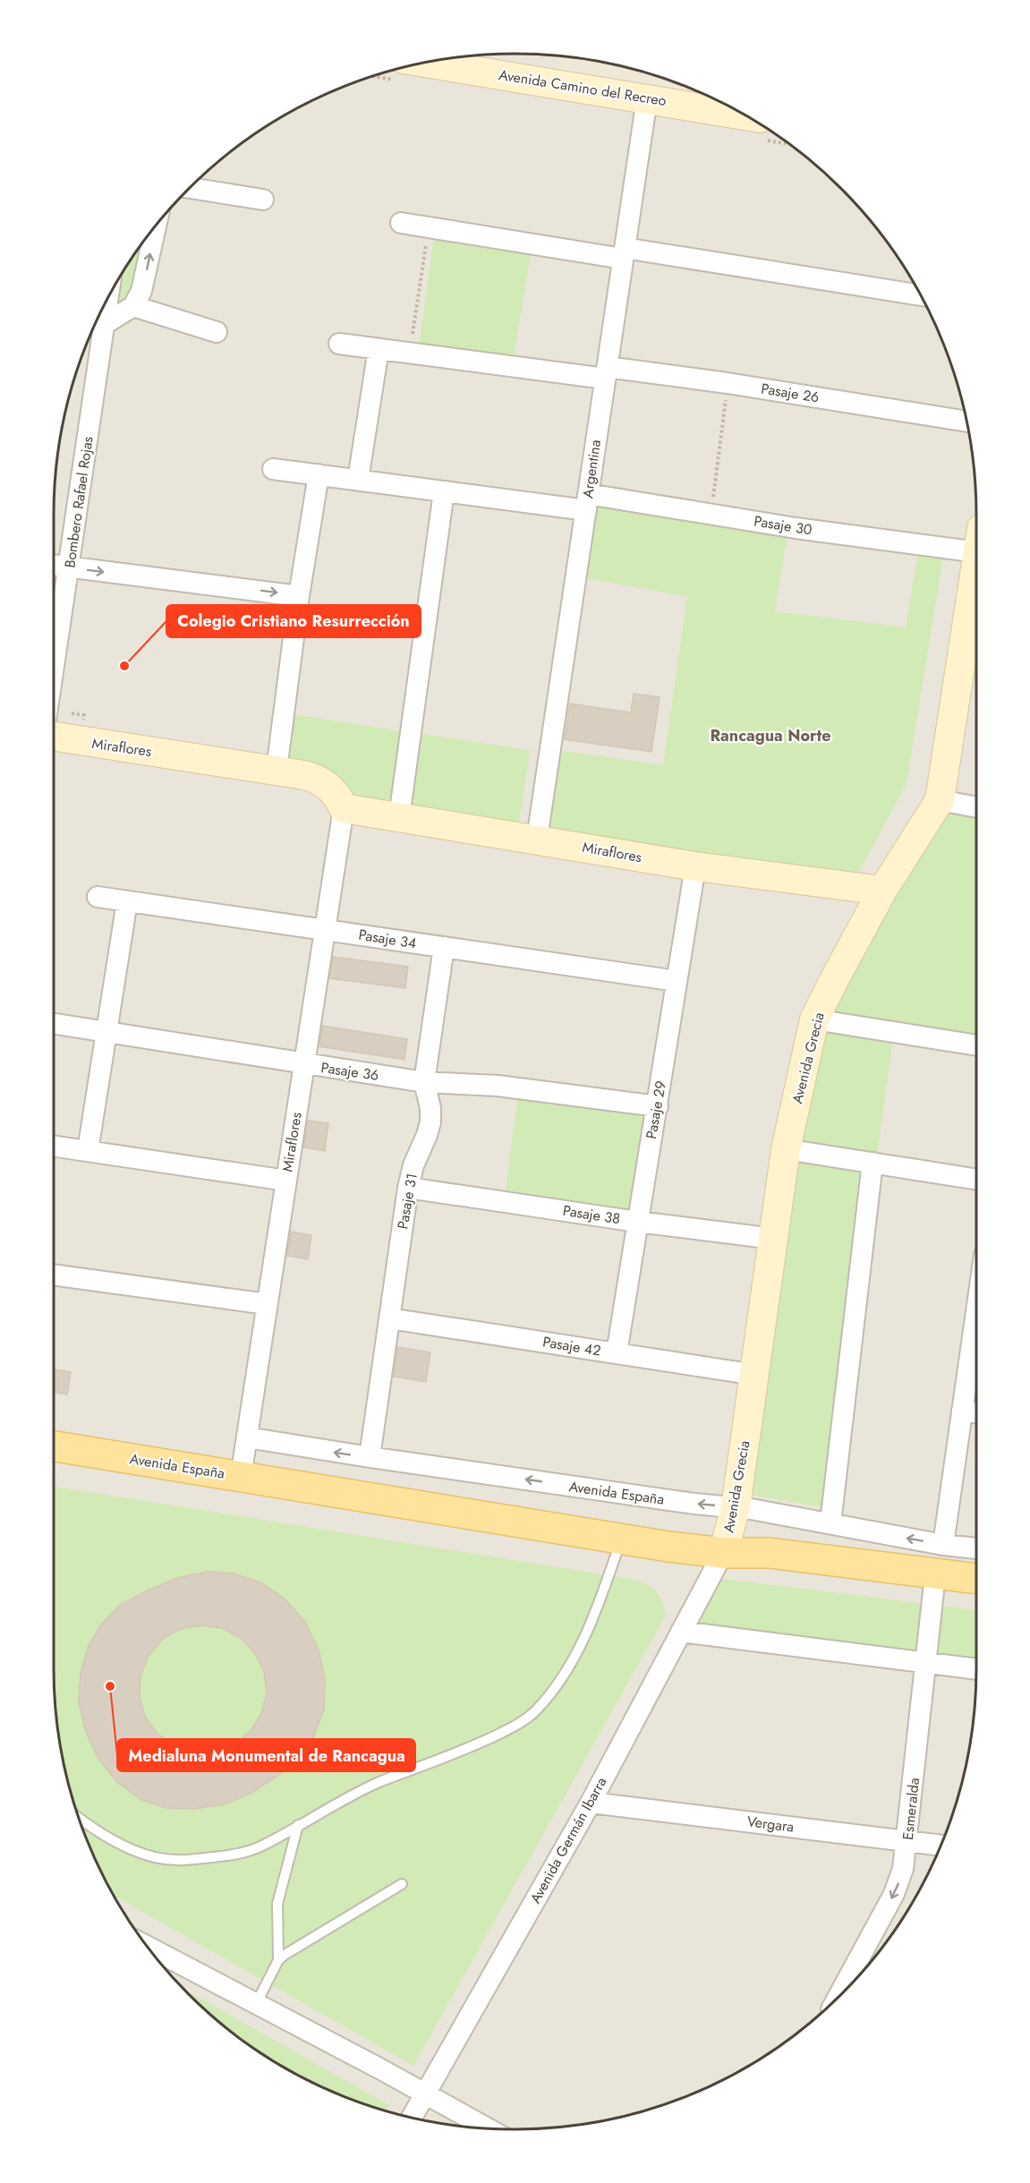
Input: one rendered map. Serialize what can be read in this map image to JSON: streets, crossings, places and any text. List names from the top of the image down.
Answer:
{
  "streets": {
    "main road": ["Avenida España"],
    "street": [
      "Avenida Camino del Recreo",
      "Pasaje 26",
      "Argentina",
      "Bombero Rafael Rojas",
      "Pasaje 30",
      "Miraflores",
      "Pasaje 34",
      "Avenida Grecia",
      "Pasaje 36",
      "Pasaje 29",
      "Pasaje 31",
      "Pasaje 38",
      "Pasaje 42",
      "Esmeralda",
      "Vergara",
      "Avenida Germán Ibarra"
    ]
  },
  "crossings": [
    ["Avenida Camino del Recreo", "Argentina"],
    ["Pasaje 26", "Argentina"],
    ["Argentina", "Pasaje 30"],
    ["Argentina", "Miraflores"],
    ["Miraflores", "Pasaje 34"],
    ["Miraflores", "Avenida Grecia"],
    ["Miraflores", "Pasaje 36"],
    ["Miraflores", "Pasaje 29"],
    ["Miraflores", "Avenida España"],
    ["Pasaje 34", "Pasaje 29"],
    ["Pasaje 34", "Pasaje 31"],
    ["Avenida Grecia", "Pasaje 38"],
    ["Avenida Grecia", "Pasaje 42"],
    ["Avenida Grecia", "Avenida España"],
    ["Avenida Grecia", "Avenida Germán Ibarra"],
    ["Pasaje 36", "Pasaje 29"],
    ["Pasaje 36", "Pasaje 31"],
    ["Pasaje 29", "Pasaje 38"],
    ["Pasaje 29", "Pasaje 42"],
    ["Pasaje 31", "Pasaje 38"],
    ["Pasaje 31", "Pasaje 42"],
    ["Pasaje 31", "Avenida España"],
    ["Avenida España", "Esmeralda"],
    ["Avenida España", "Avenida Germán Ibarra"],
    ["Esmeralda", "Vergara"],
    ["Vergara", "Avenida Germán Ibarra"]
  ],
  "one_way": ["Esmeralda"],
  "districts": ["Rancagua Norte"],
  "places": ["Colegio Cristiano Resurrección", "Medialuna Monumental de Rancagua"]
}
